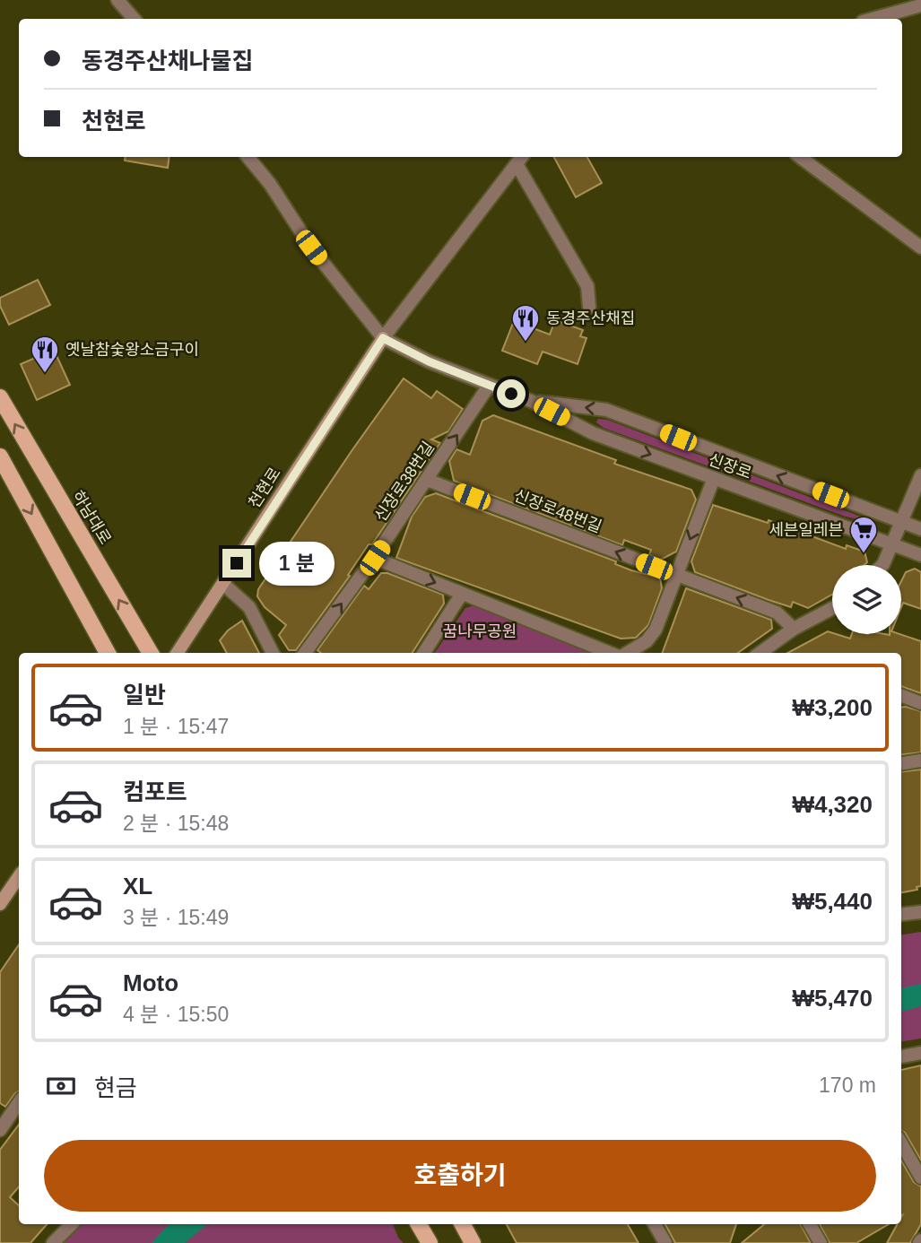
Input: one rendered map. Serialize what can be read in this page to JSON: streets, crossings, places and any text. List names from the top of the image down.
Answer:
{
  "streets": {
    "main road": ["천현로", "하남대로"],
    "street": ["신장로", "신장로38번길", "신장로48번길"]
  },
  "crossings": [
    ["신장로", "신장로38번길"],
    ["신장로", "천현로"],
    ["신장로38번길", "신장로48번길"]
  ],
  "one_way": ["신장로38번길"],
  "parks": ["꿈나무공원"],
  "places": {
    "restaurant": ["동경주산채집", "옛날참숯왕소금구이"],
    "supermarket": ["세븐일레븐"]
  },
  "page": {
    "banner": ["동경주산채나물집", "천현로"],
    "bubble": "1 분",
    "list": [
      {
        "name": "일반",
        "note": "1 분 · 15:47",
        "value": "₩3,200"
      },
      {
        "name": "컴포트",
        "note": "2 분 · 15:48",
        "value": "₩4,320"
      },
      {
        "name": "XL",
        "note": "3 분 · 15:49",
        "value": "₩5,440"
      },
      {
        "name": "Moto",
        "note": "4 분 · 15:50",
        "value": "₩5,470"
      }
    ],
    "pay": ["현금", "170 m"],
    "buttons": "호출하기"
  }
}
